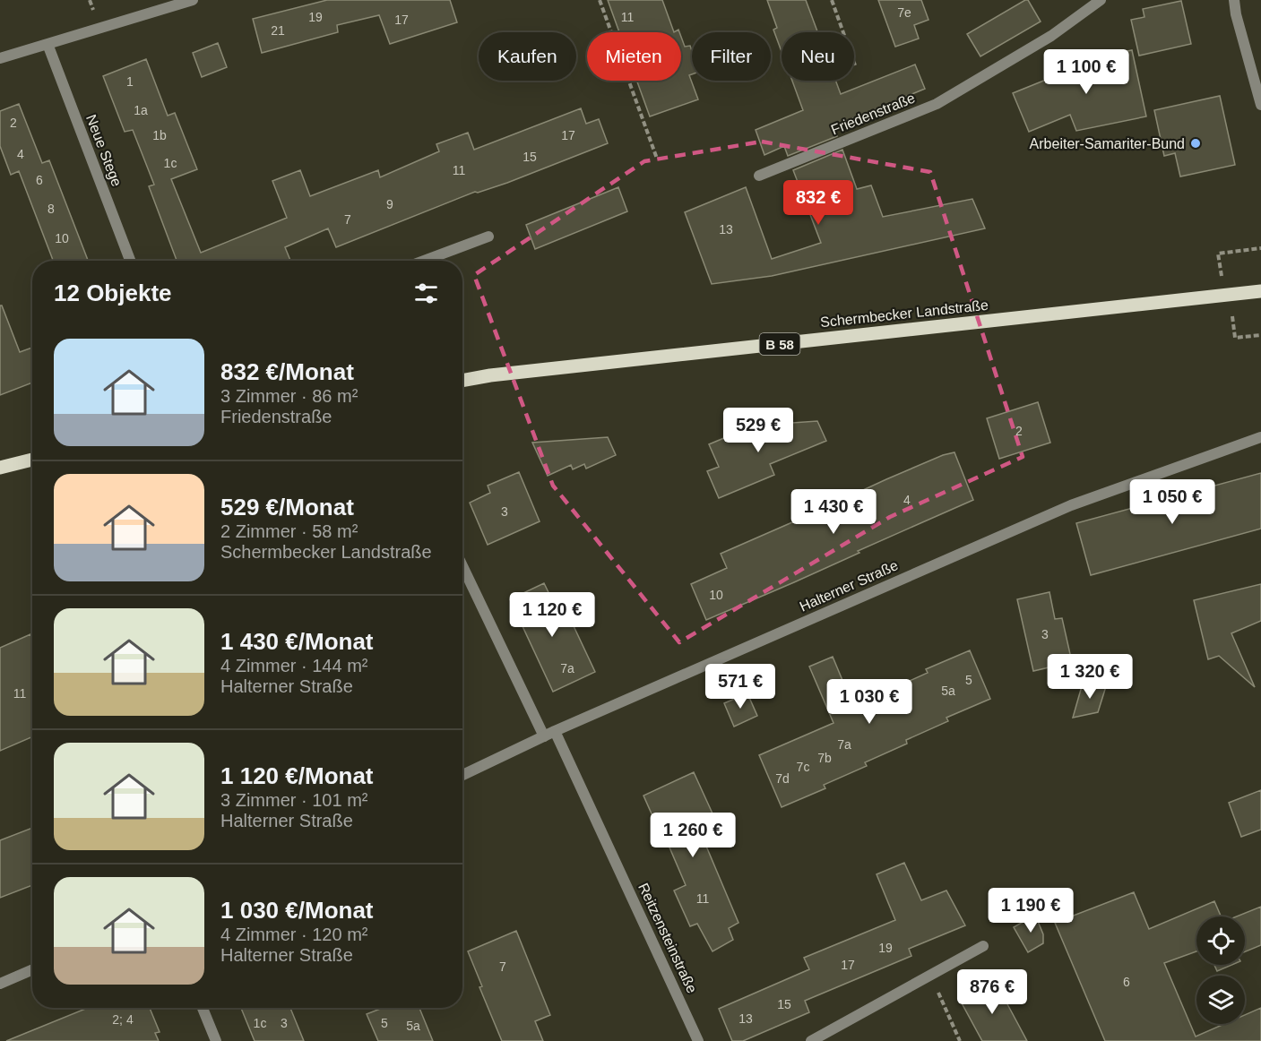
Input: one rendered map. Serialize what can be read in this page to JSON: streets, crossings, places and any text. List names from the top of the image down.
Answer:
{
  "streets": {
    "main road": ["Schermbecker Landstraße", "B 58"],
    "street": [
      "Friedenstraße",
      "Neue Stege",
      "Halterner Straße",
      "Reitzensteinstraße"
    ]
  },
  "crossings": [
    ["Halterner Straße", "Reitzensteinstraße"]
  ],
  "places": ["Arbeiter-Samariter-Bund"],
  "house_numbers": [
    "7e",
    "19",
    "11",
    "17",
    "21",
    "1",
    "1a",
    "2",
    "1b",
    "17",
    "4",
    "15",
    "1c",
    "11",
    "6",
    "9",
    "8",
    "7",
    "13",
    "10",
    "2",
    "4",
    "3",
    "10",
    "3",
    "7a",
    "5",
    "5a",
    "11",
    "7a",
    "7b",
    "7c",
    "7d",
    "11",
    "19",
    "17",
    "7",
    "6",
    "15",
    "13",
    "2; 4",
    "1c",
    "3",
    "5",
    "5a"
  ],
  "page": {
    "chip": [
      "Kaufen",
      "Mieten",
      "Filter",
      "Neu"
    ],
    "price": [
      "1 100 €",
      "832 €",
      "529 €",
      "1 050 €",
      "1 430 €",
      "1 120 €",
      "1 320 €",
      "571 €",
      "1 030 €",
      "1 260 €",
      "1 190 €",
      "876 €"
    ],
    "heading": "12 Objekte",
    "list": [
      {
        "name": "832 €/Monat",
        "note": "3 Zimmer · 86 m² · Friedenstraße"
      },
      {
        "name": "529 €/Monat",
        "note": "2 Zimmer · 58 m² · Schermbecker Landstraße"
      },
      {
        "name": "1 430 €/Monat",
        "note": "4 Zimmer · 144 m² · Halterner Straße"
      },
      {
        "name": "1 120 €/Monat",
        "note": "3 Zimmer · 101 m² · Halterner Straße"
      },
      {
        "name": "1 030 €/Monat",
        "note": "4 Zimmer · 120 m² · Halterner Straße"
      }
    ]
  }
}
